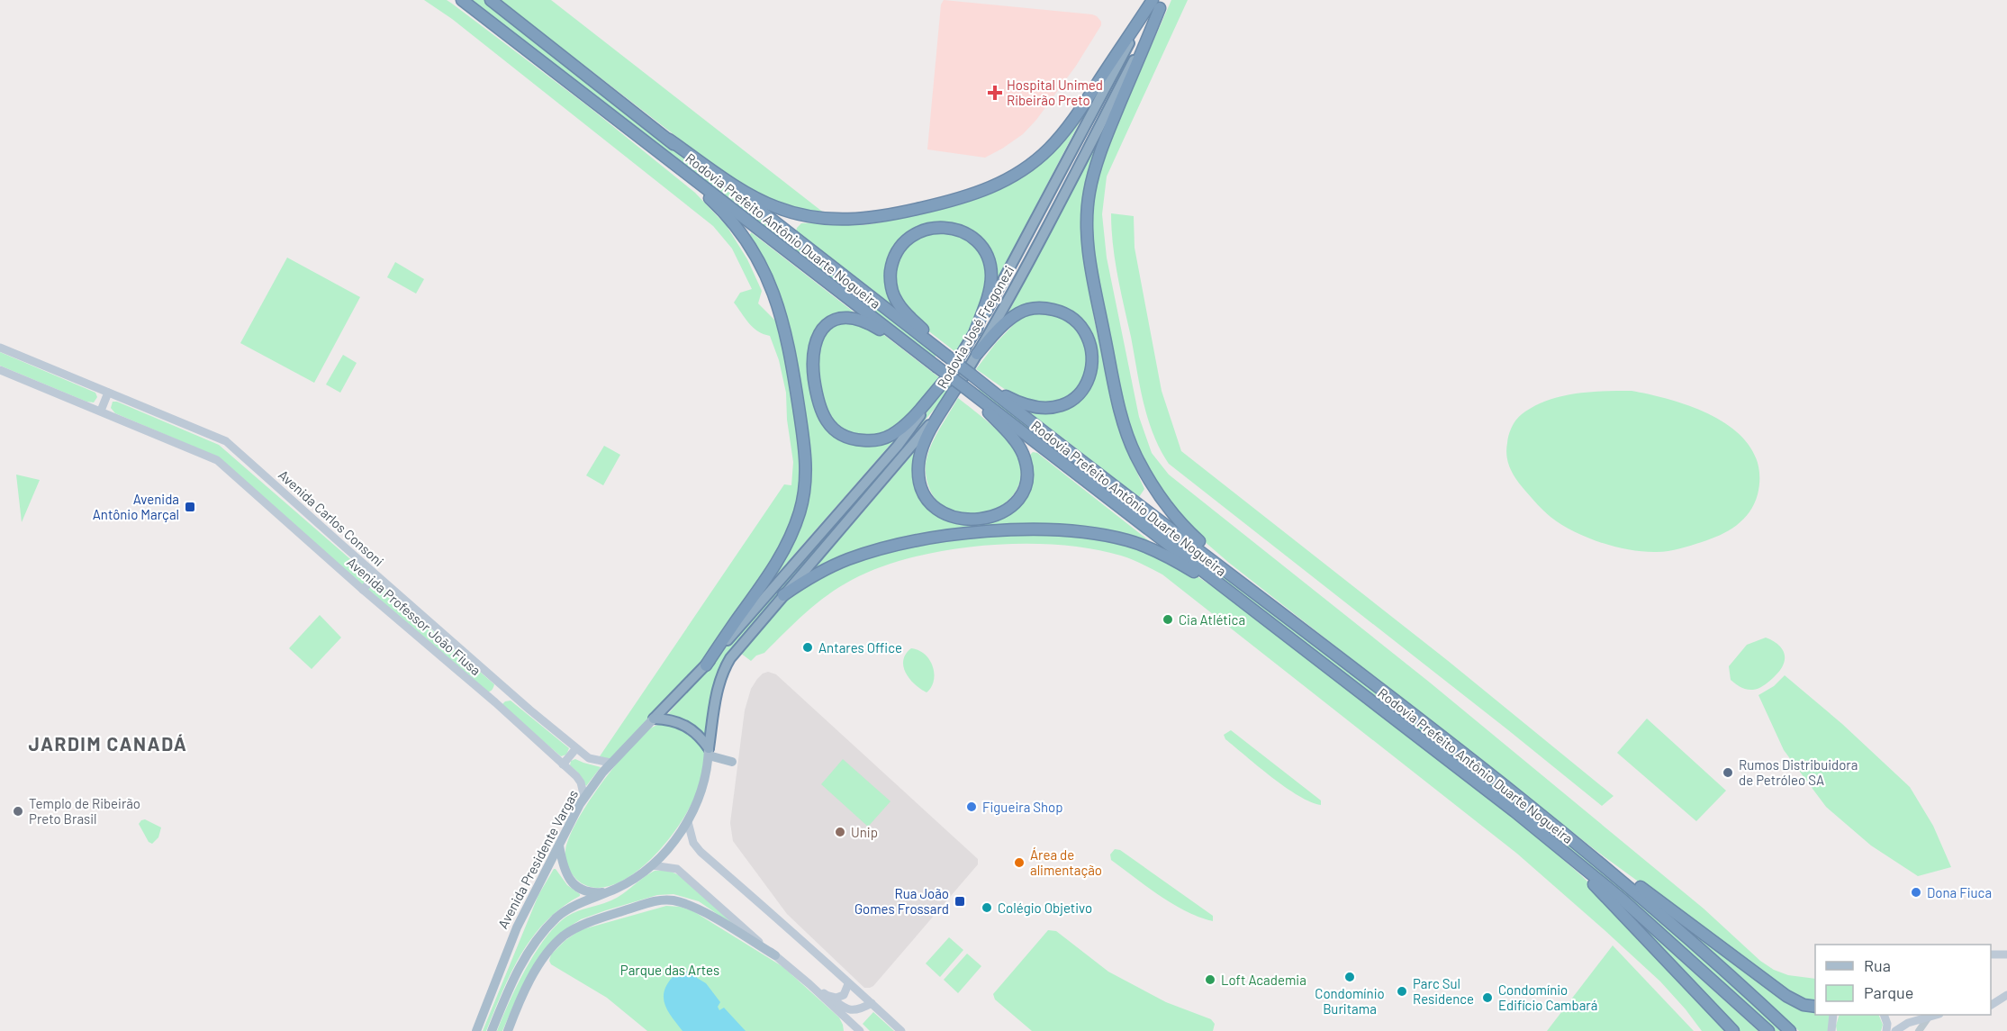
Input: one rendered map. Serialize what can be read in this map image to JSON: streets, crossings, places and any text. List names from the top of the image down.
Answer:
{
  "streets": {
    "highway": ["Rodovia Prefeito Antônio Duarte Nogueira", "Rodovia José Fregonezi"],
    "main road": ["Avenida Carlos Consoni", "Avenida Professor João Fiusa", "Avenida Presidente Vargas"]
  },
  "crossings": [
    ["Rodovia Prefeito Antônio Duarte Nogueira", "Rodovia José Fregonezi"],
    ["Rodovia José Fregonezi", "Avenida Presidente Vargas"],
    ["Avenida Carlos Consoni", "Avenida Presidente Vargas"],
    ["Avenida Professor João Fiusa", "Avenida Presidente Vargas"]
  ],
  "districts": ["JARDIM CANADÁ"],
  "parks": ["Parque das Artes"],
  "places": {
    "health": ["Hospital Unimed Ribeirão Preto"],
    "transit": ["Avenida Antônio Marçal", "Rua João Gomes Frossard"],
    "other": [
      "Cia Atlética",
      "Antares Office",
      "Rumos Distribuidora de Petróleo SA",
      "Figueira Shop",
      "Templo de Ribeirão Preto Brasil",
      "Unip",
      "Área de alimentação",
      "Dona Fiuca",
      "Colégio Objetivo",
      "Condomínio Buritama",
      "Loft Academia",
      "Parc Sul Residence",
      "Condomínio Edifício Cambará"
    ]
  },
  "legend": ["Rua", "Parque"]
}
